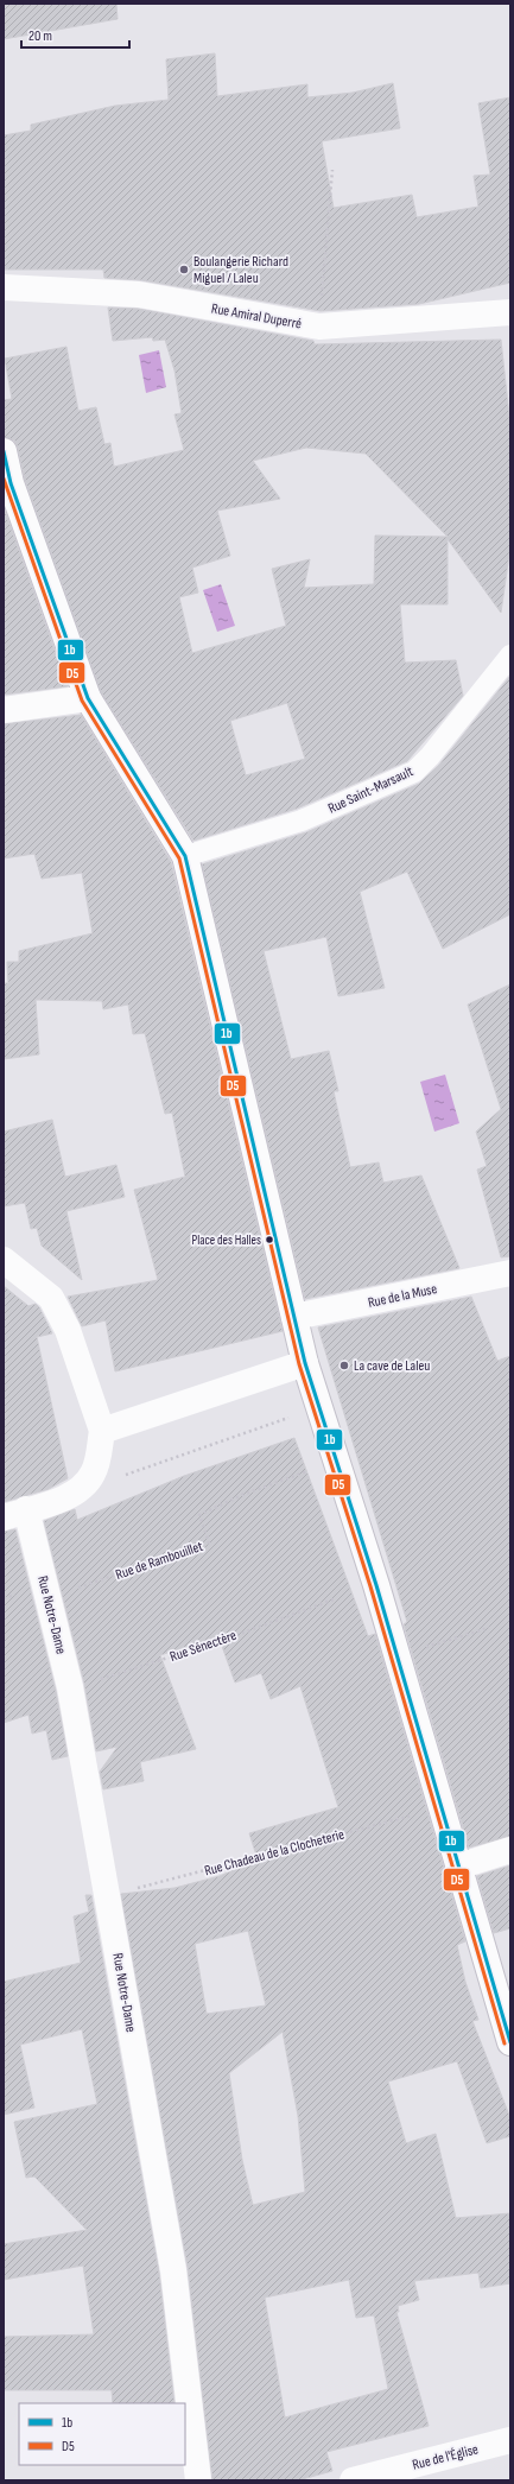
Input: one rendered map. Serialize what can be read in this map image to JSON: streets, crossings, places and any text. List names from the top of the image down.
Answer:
{
  "streets": {
    "street": [
      "Rue Amiral Duperré",
      "Rue de la Muse",
      "Rue Notre-Dame",
      "Rue de l'Église"
    ],
    "lane": ["Rue Saint-Marsault"],
    "path": ["Rue de Rambouillet", "Rue Sénectère", "Rue Chadeau de la Clocheterie"]
  },
  "crossings": [
    ["Rue de Rambouillet", "Rue Notre-Dame"],
    ["Rue Notre-Dame", "Rue Sénectère"],
    ["Rue Notre-Dame", "Rue Chadeau de la Clocheterie"]
  ],
  "places": ["Boulangerie Richard Miguel / Laleu", "Place des Halles", "La cave de Laleu"],
  "lines": ["transit line 1b", "transit line D5"],
  "legend": ["1b", "D5"],
  "scale_bar": "20 m"
}
